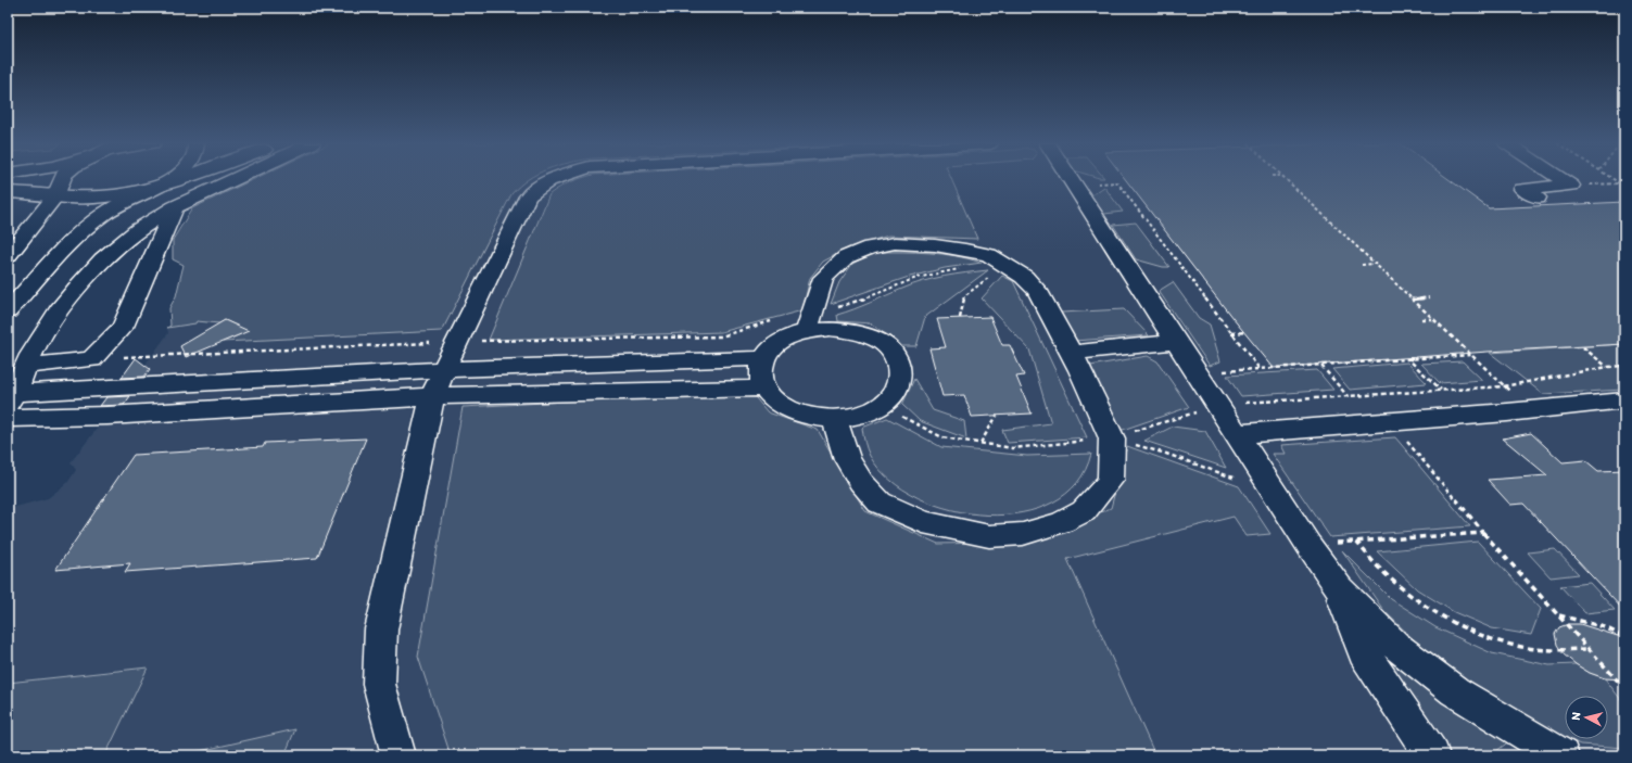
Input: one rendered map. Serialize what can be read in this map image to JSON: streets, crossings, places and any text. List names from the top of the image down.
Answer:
{
  "north": "left"
}
